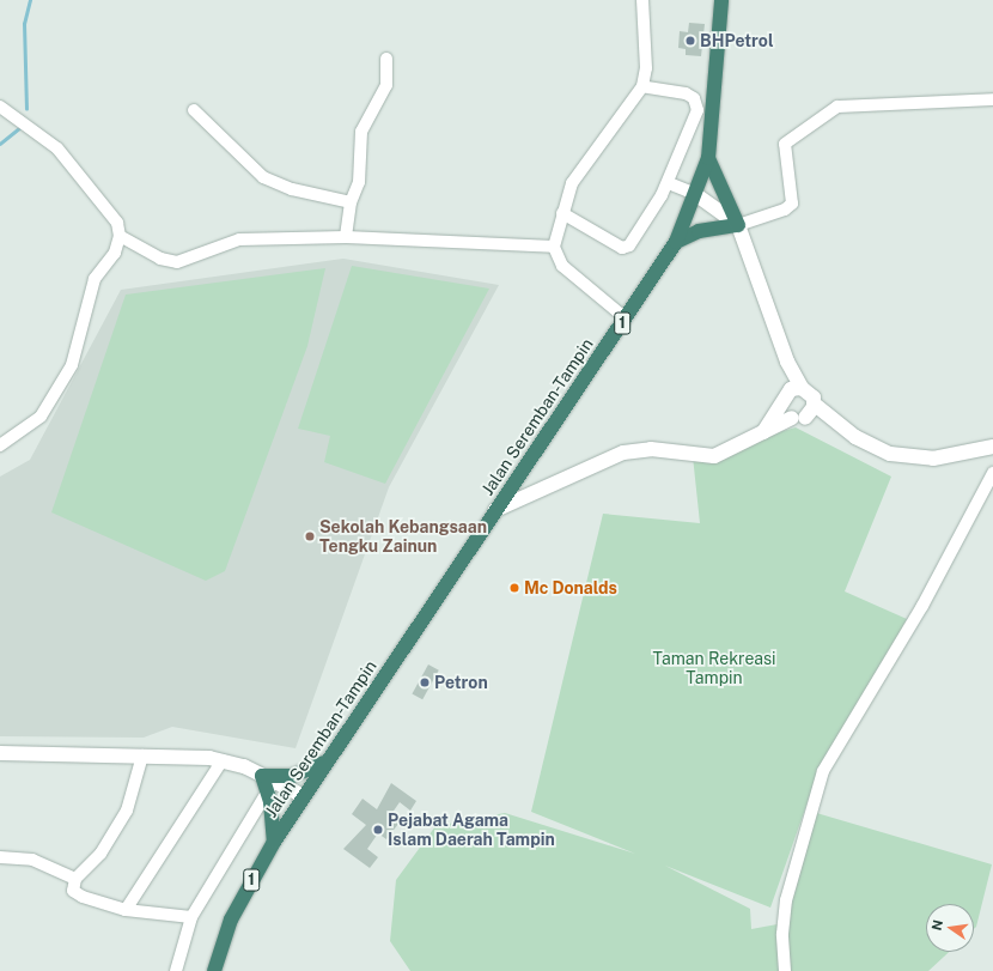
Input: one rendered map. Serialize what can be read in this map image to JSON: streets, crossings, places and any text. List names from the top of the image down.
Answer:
{
  "streets": {
    "highway": ["1", "Jalan Seremban-Tampin"]
  },
  "parks": ["Taman Rekreasi Tampin"],
  "places": [
    "BHPetrol",
    "Sekolah Kebangsaan Tengku Zainun",
    "Mc Donalds",
    "Petron",
    "Pejabat Agama Islam Daerah Tampin"
  ],
  "north": "left"
}
